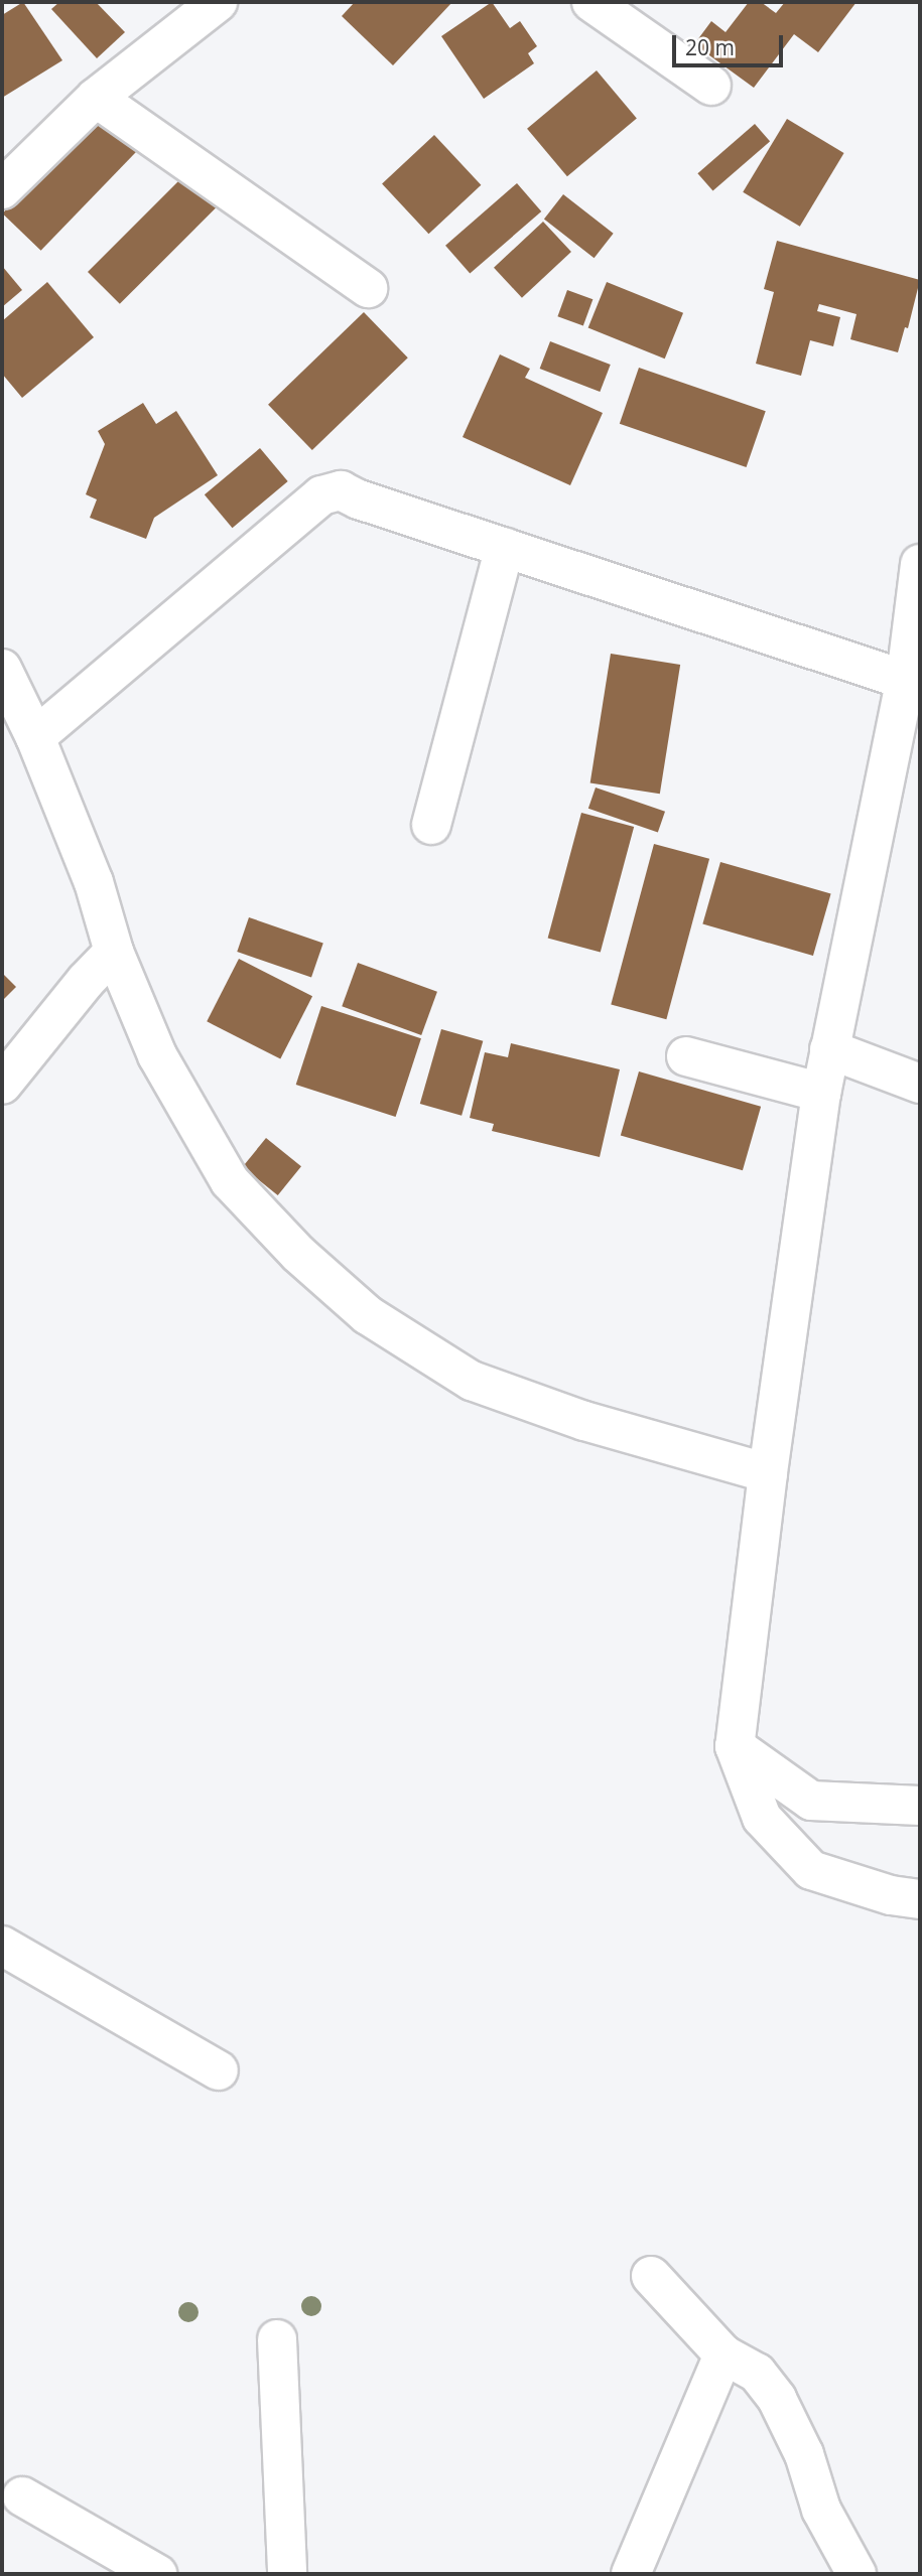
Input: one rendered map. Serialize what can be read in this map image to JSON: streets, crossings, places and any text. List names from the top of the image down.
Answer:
{
  "scale_bar": "20 m"
}
